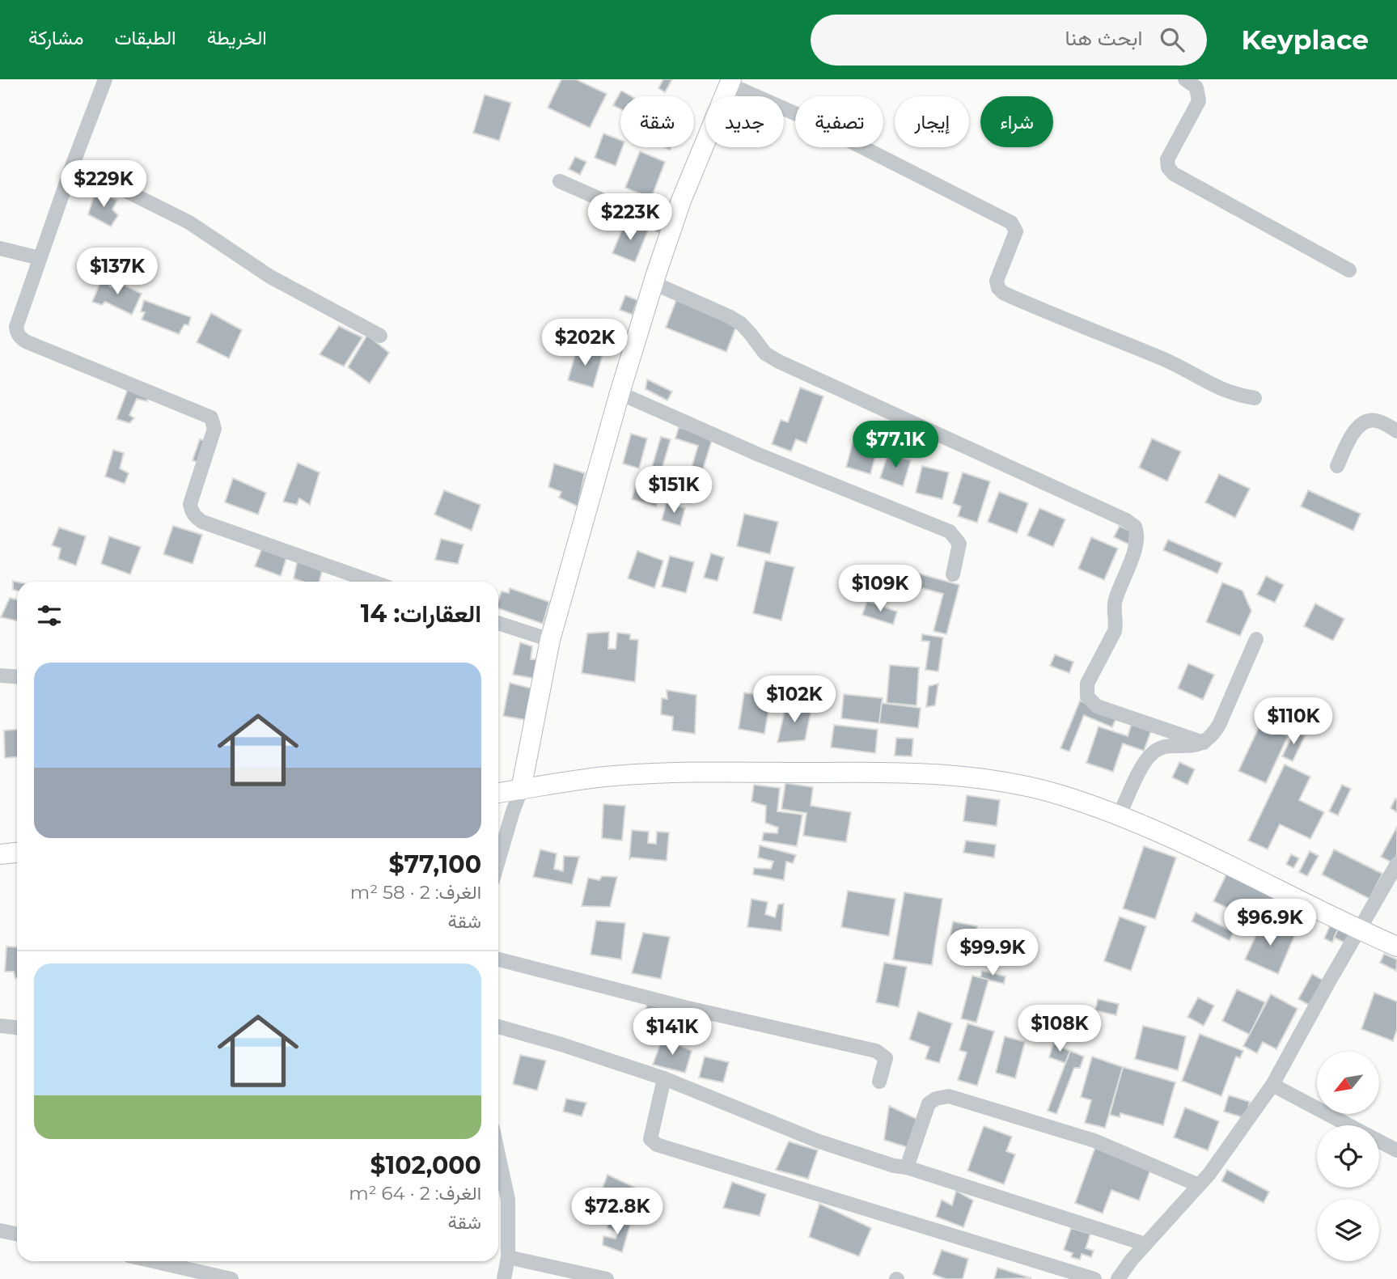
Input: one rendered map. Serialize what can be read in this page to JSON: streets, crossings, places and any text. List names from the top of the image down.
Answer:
{
  "north": "bottom left",
  "page": {
    "header": "Keyplace",
    "search": "ابحث هنا",
    "nav": ["الخريطة", "الطبقات", "مشاركة"],
    "chip": [
      "شراء",
      "إيجار",
      "تصفية",
      "جديد",
      "شقة"
    ],
    "price": [
      "$229K",
      "$223K",
      "$137K",
      "$202K",
      "$77.1K",
      "$151K",
      "$109K",
      "$102K",
      "$110K",
      "$96.9K",
      "$99.9K",
      "$108K",
      "$141K",
      "$72.8K"
    ],
    "heading": "العقارات: 14",
    "list": [
      {
        "name": "$77,100",
        "note": "الغرف: 2 · 58 m² · شقة"
      },
      {
        "name": "$102,000",
        "note": "الغرف: 2 · 64 m² · شقة"
      }
    ]
  }
}
